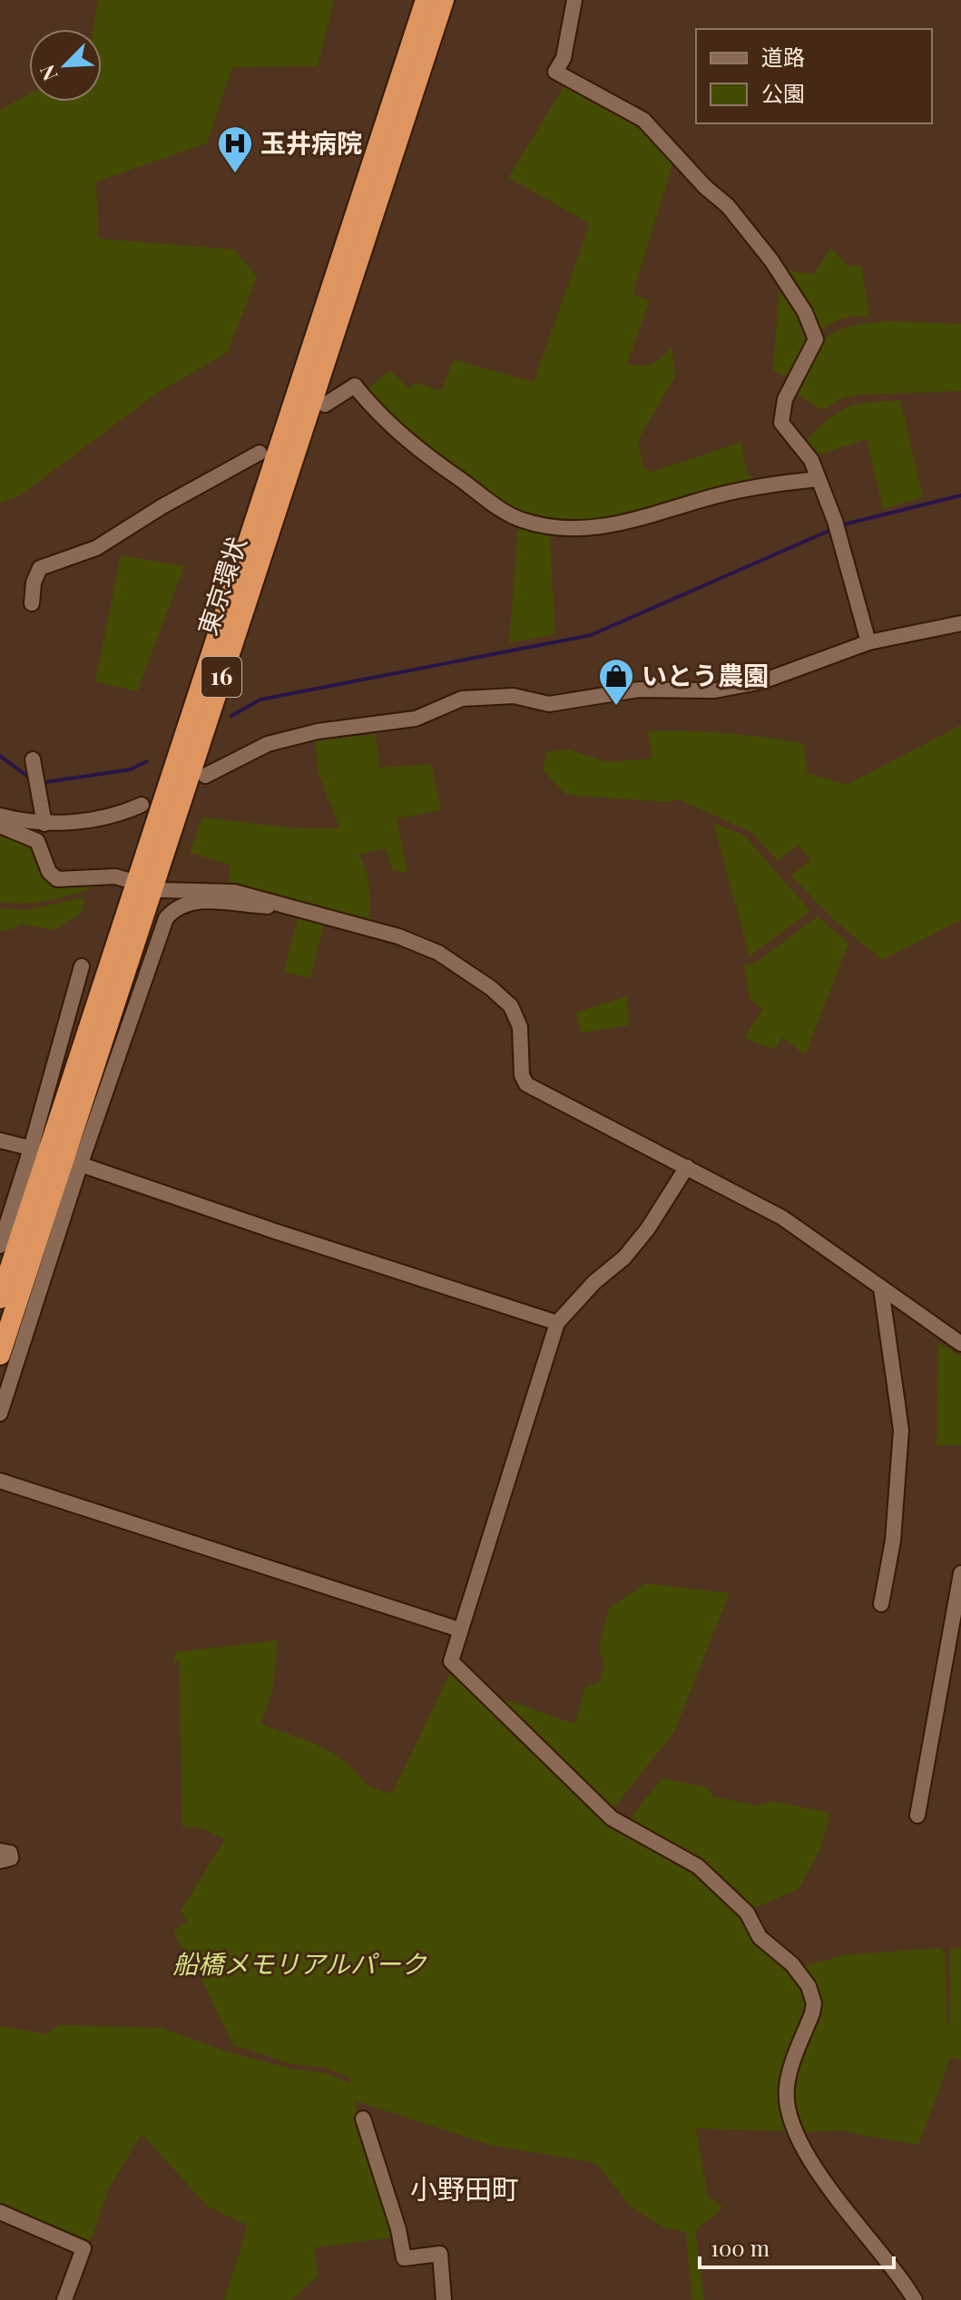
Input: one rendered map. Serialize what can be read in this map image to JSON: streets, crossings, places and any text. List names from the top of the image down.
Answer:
{
  "streets": {
    "highway": ["東京環状", "16"]
  },
  "districts": ["小野田町"],
  "parks": ["船橋メモリアルパーク"],
  "places": {
    "hospital": ["玉井病院"],
    "shop": ["いとう農園"]
  },
  "legend": ["道路", "公園"],
  "scale_bar": "100 m",
  "north": "bottom left"
}
